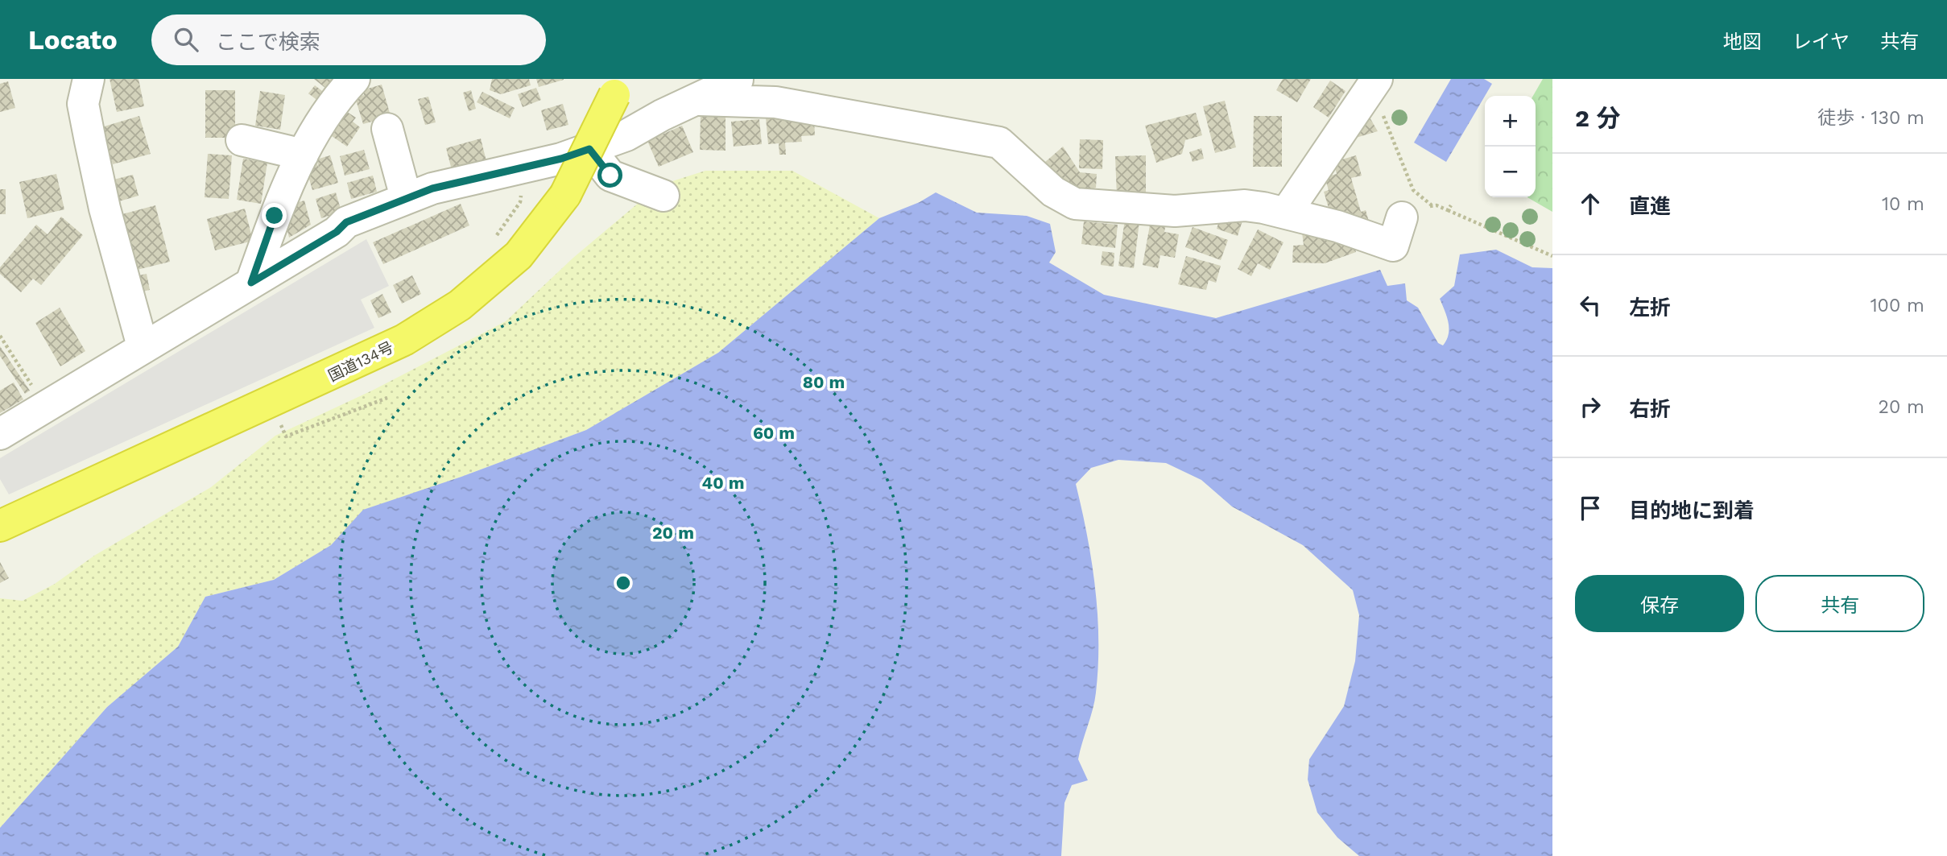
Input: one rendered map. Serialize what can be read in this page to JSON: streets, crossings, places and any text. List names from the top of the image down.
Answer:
{
  "streets": {
    "highway": ["国道134号"]
  },
  "page": {
    "header": "Locato",
    "search": "ここで検索",
    "nav": ["地図", "レイヤ", "共有"],
    "heading": ["2 分", "徒歩 · 130 m"],
    "map_buttons": ["+", "−"],
    "list": [
      ["直進", "10 m"],
      ["左折", "100 m"],
      ["右折", "20 m"],
      "目的地に到着"
    ],
    "buttons": ["保存", "共有"]
  },
  "rings": [
    "80 m",
    "60 m",
    "40 m",
    "20 m"
  ]
}
